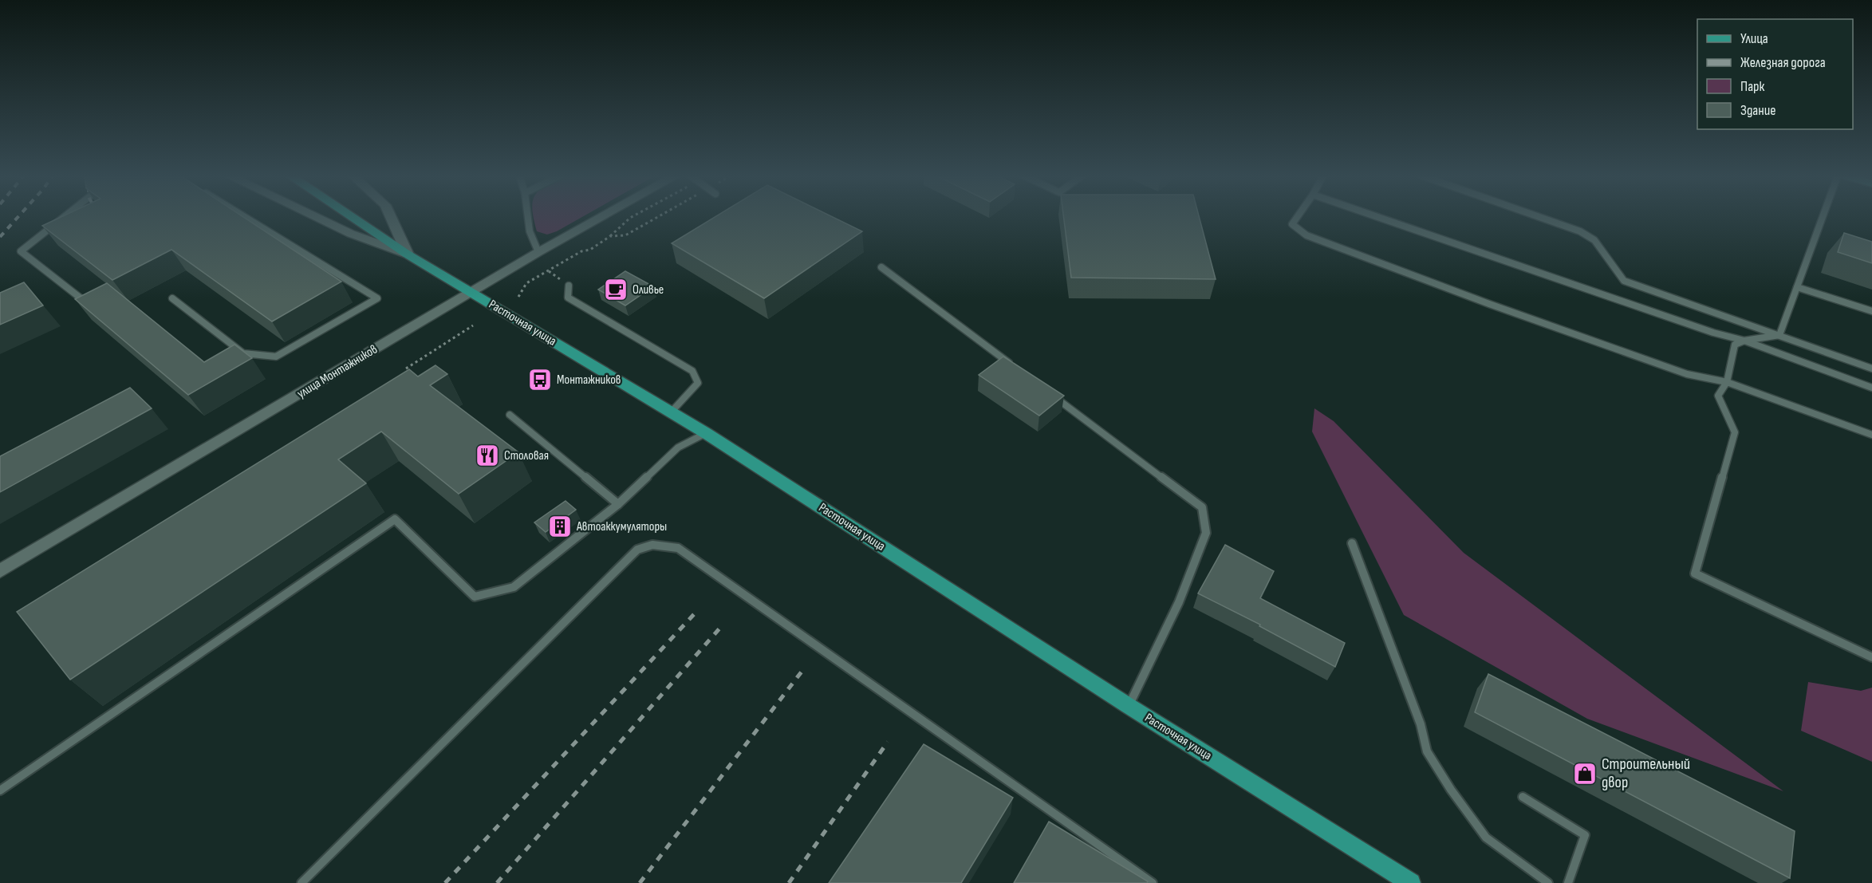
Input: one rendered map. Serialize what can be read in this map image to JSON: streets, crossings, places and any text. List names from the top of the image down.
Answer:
{
  "streets": {
    "main road": ["Расточная улица"],
    "street": ["улица Монтажников"]
  },
  "crossings": [
    ["Расточная улица", "улица Монтажников"]
  ],
  "places": {
    "cafe": ["Оливье"],
    "bus stop": ["Монтажников"],
    "restaurant": ["Столовая"],
    "building": ["Автоаккумуляторы"],
    "shop": ["Строительный двор"]
  },
  "legend": [
    "Улица",
    "Железная дорога",
    "Парк",
    "Здание"
  ]
}
